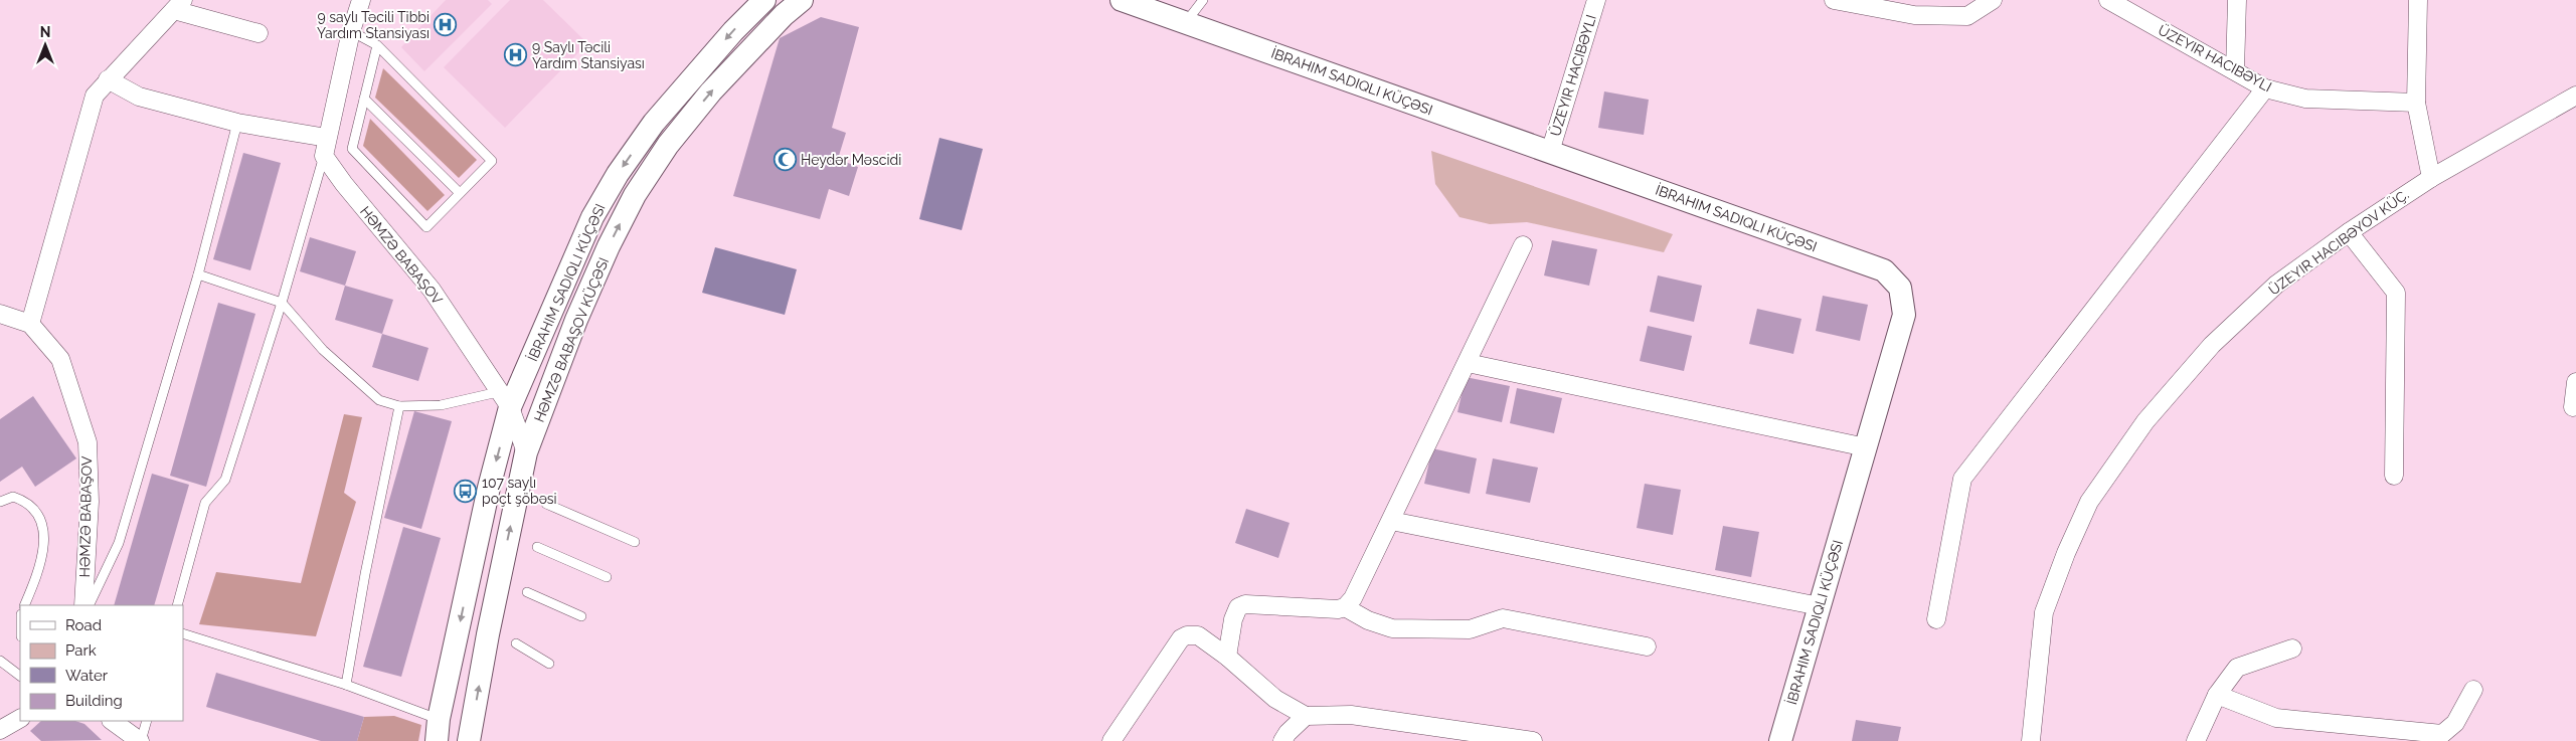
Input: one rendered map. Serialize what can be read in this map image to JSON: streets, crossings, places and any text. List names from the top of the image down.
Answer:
{
  "streets": {
    "street": ["HƏMZƏ BABAŞOV", "HƏMZƏ BABAŞOV KÜÇƏSI"]
  },
  "crossings": [
    ["HƏMZƏ BABAŞOV", "HƏMZƏ BABAŞOV KÜÇƏSI"]
  ],
  "places": {
    "hospital": ["9 saylı Təcili Tibbi Yardım Stansiyası", "9 Saylı Təcili Yardım Stansiyası"],
    "mosque": ["Heydər Məscidi"],
    "bus stop": ["107 saylı poçt şöbəsi"]
  },
  "legend": [
    "Road",
    "Park",
    "Water",
    "Building"
  ],
  "north": "top"
}
